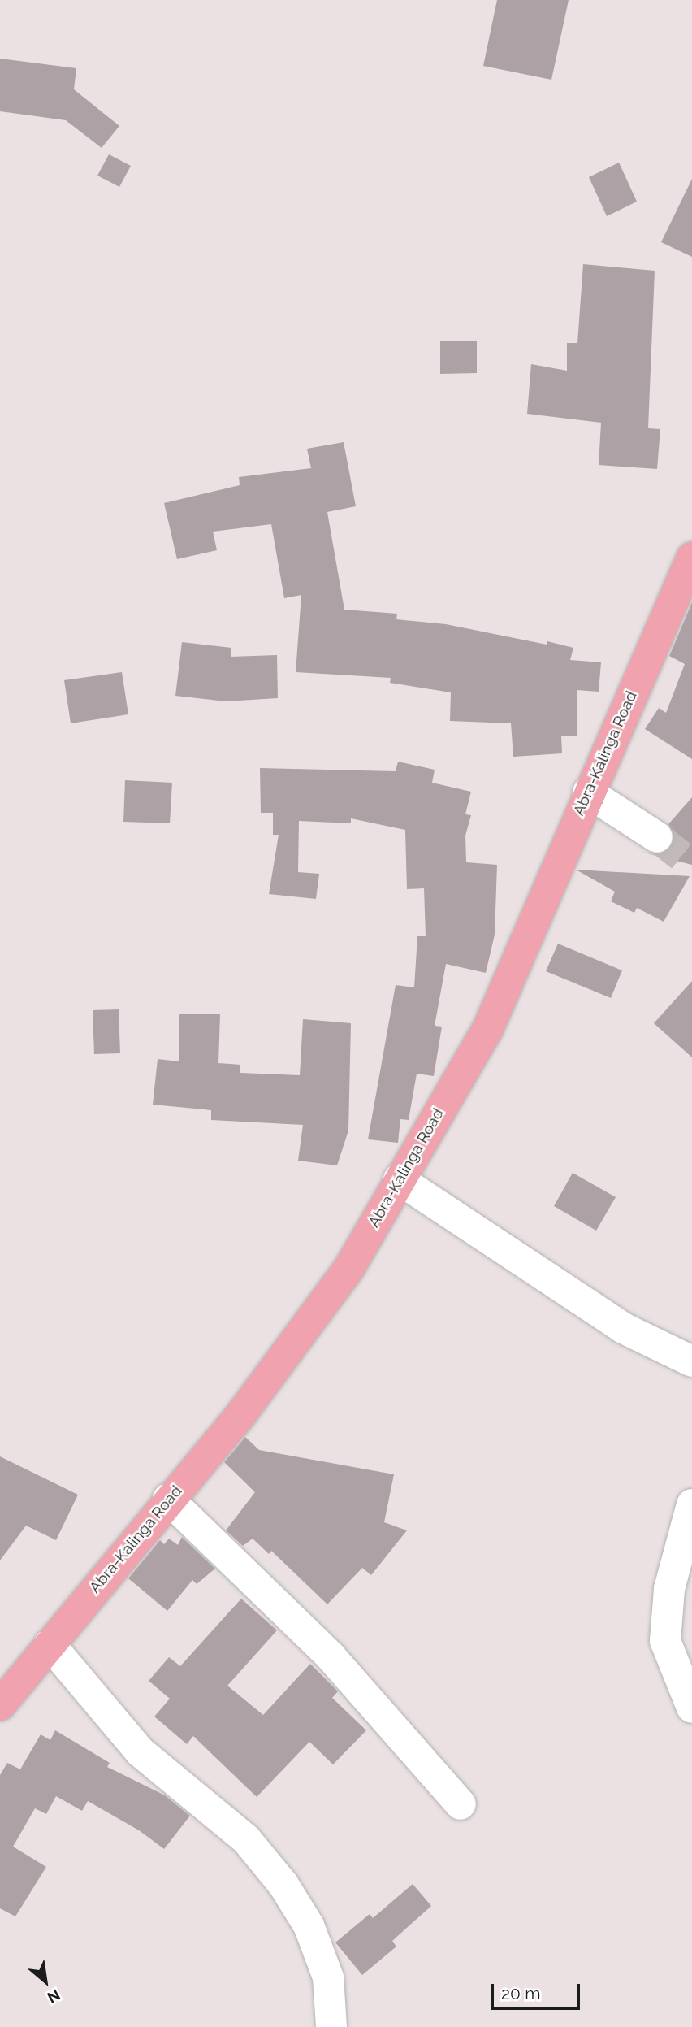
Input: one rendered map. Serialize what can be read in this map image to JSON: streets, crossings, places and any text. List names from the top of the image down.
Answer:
{
  "streets": {
    "main road": ["Abra-Kalinga Road"]
  },
  "scale_bar": "20 m",
  "north": "bottom right"
}
